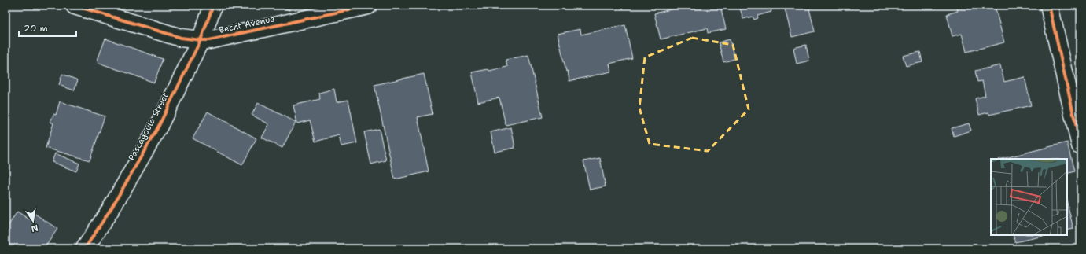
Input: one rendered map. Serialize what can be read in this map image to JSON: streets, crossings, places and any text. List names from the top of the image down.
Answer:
{
  "streets": {
    "street": ["Becht Avenue", "Pascagoula Street"]
  },
  "crossings": [
    ["Becht Avenue", "Pascagoula Street"]
  ],
  "scale_bar": "20 m",
  "north": "bottom"
}
